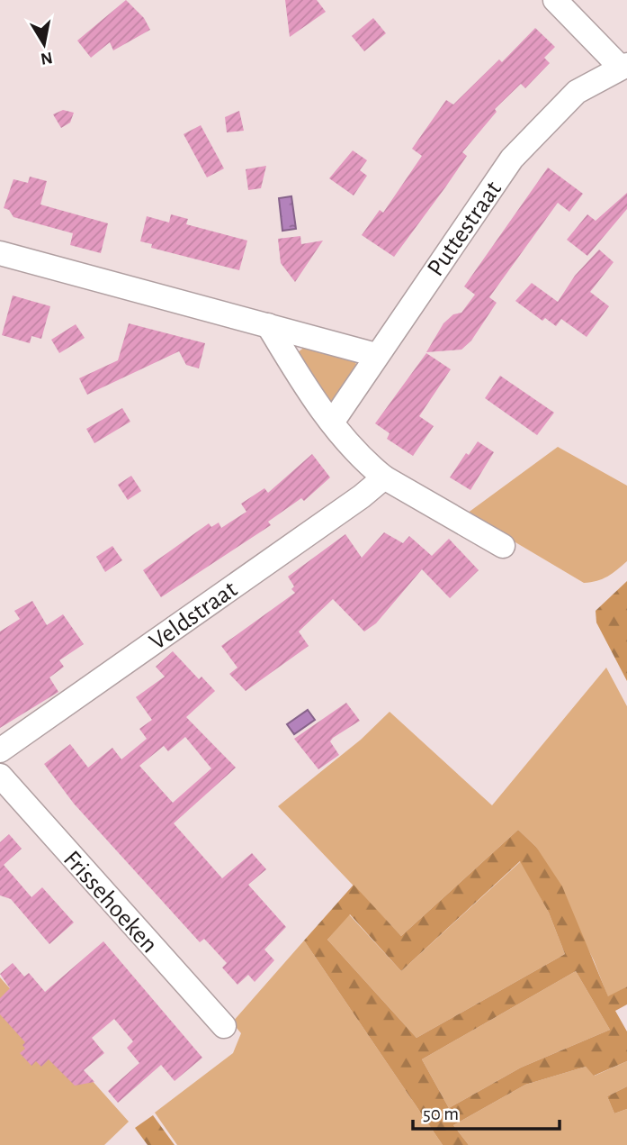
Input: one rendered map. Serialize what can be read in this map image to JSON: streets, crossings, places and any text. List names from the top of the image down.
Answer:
{
  "streets": {
    "street": ["Puttestraat", "Veldstraat", "Frissehoeken"]
  },
  "scale_bar": "50 m",
  "north": "bottom"
}
